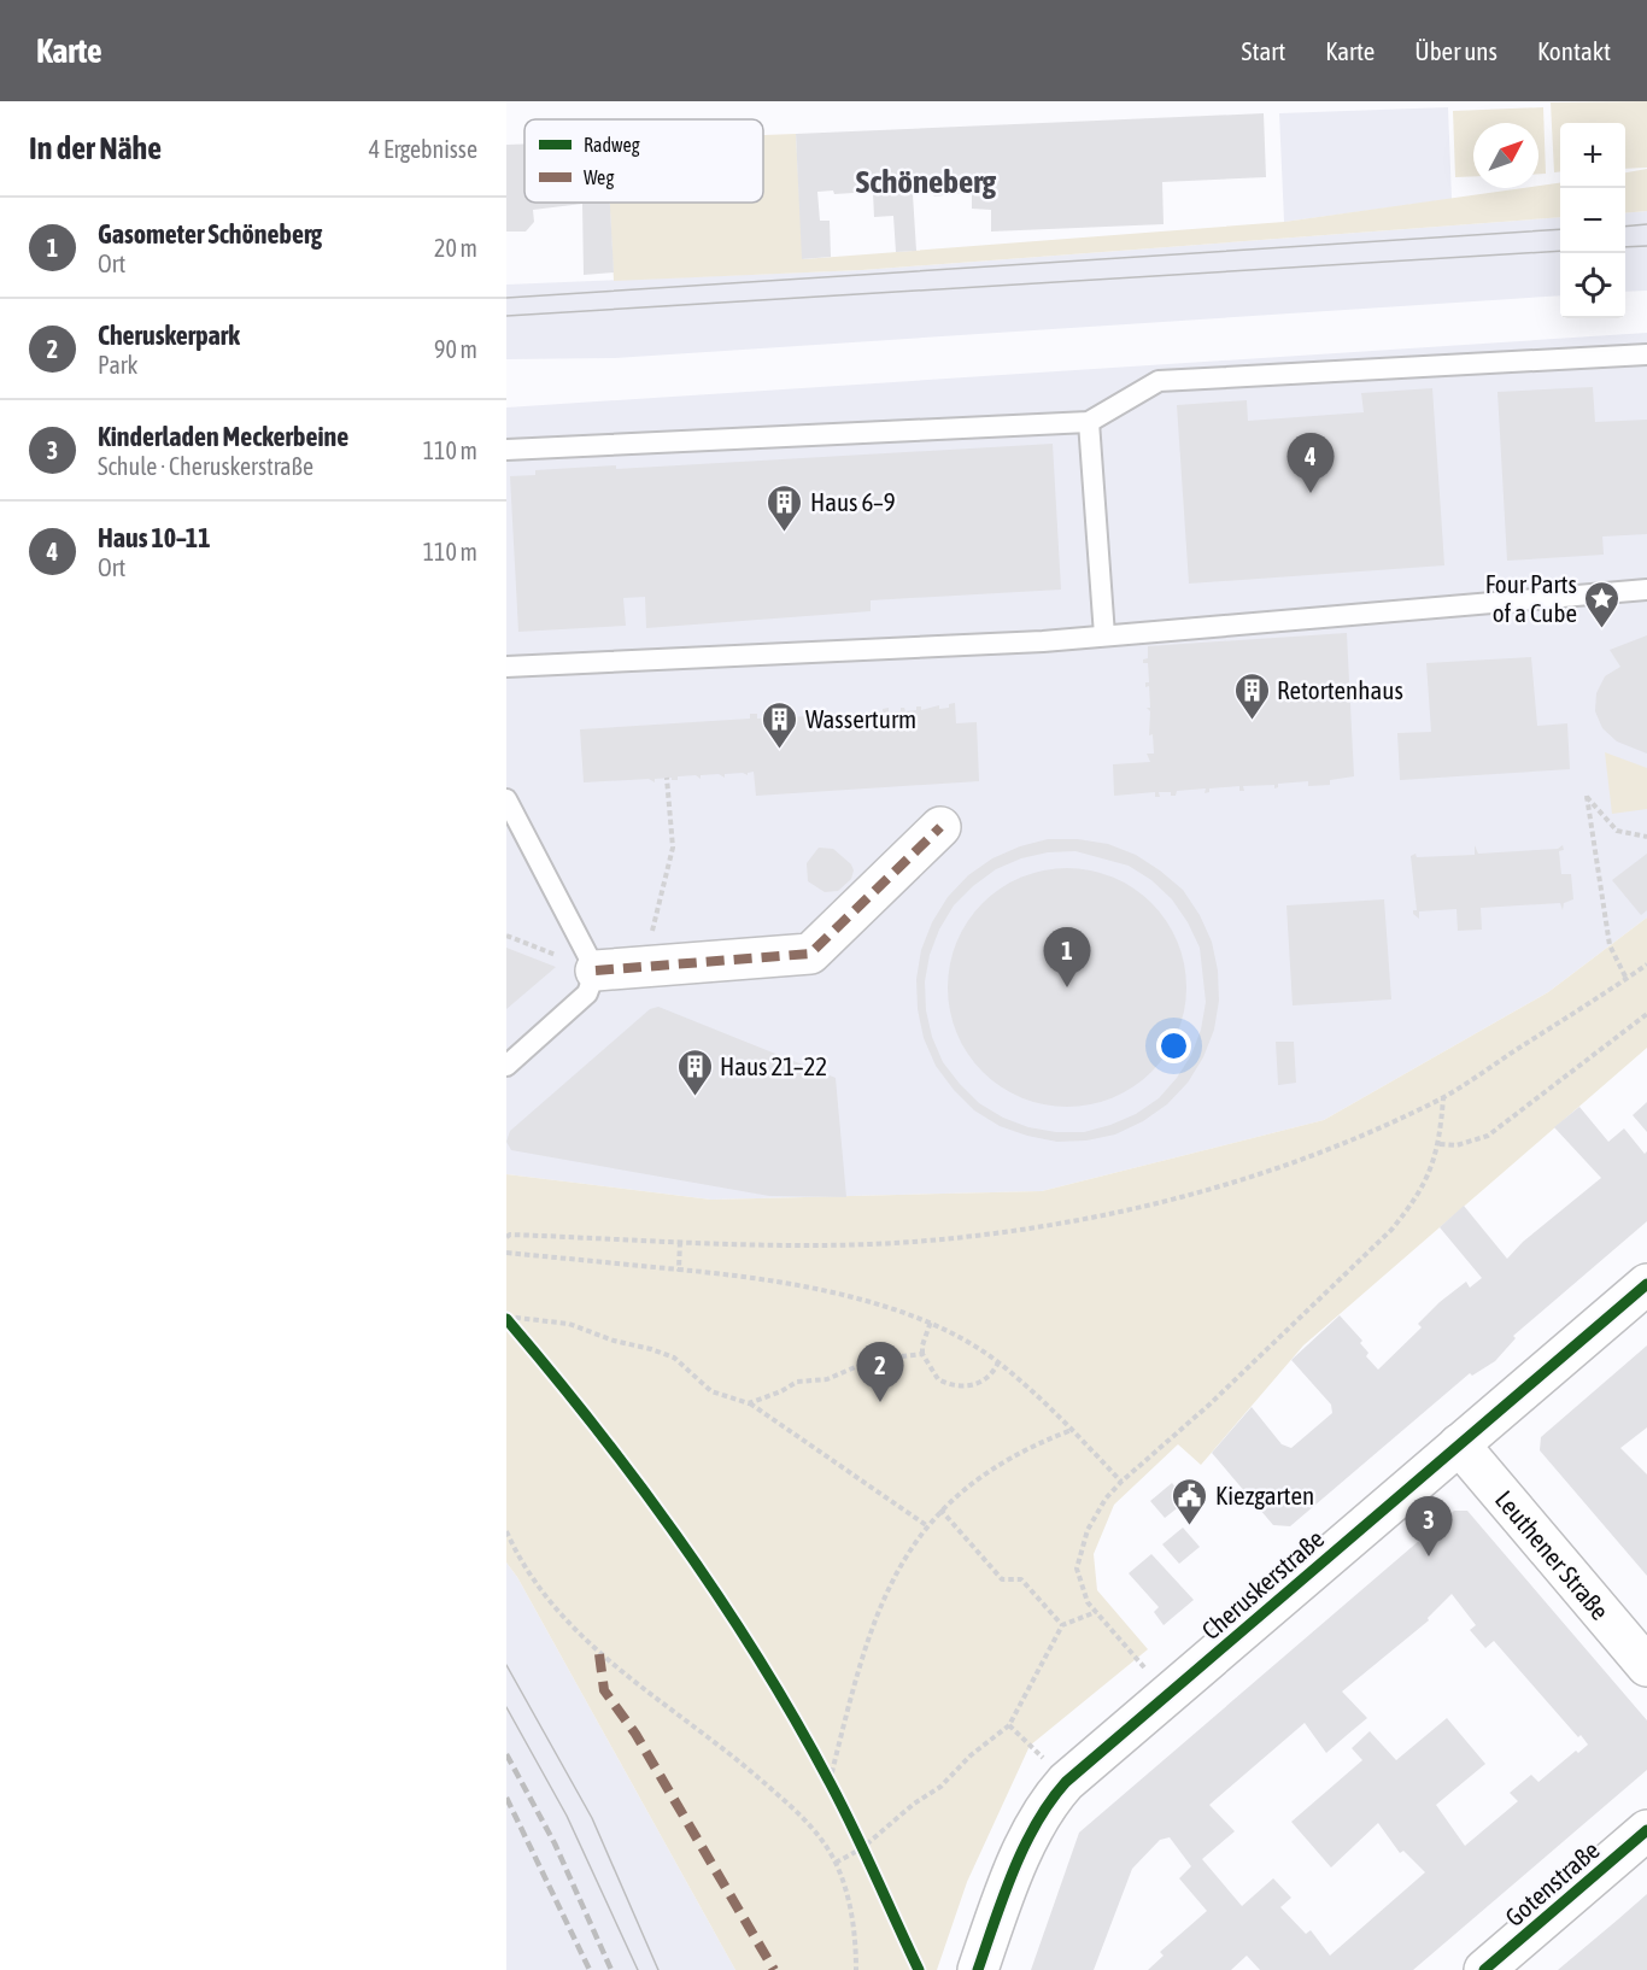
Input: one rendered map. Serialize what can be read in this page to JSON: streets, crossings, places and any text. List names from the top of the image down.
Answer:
{
  "streets": {
    "street": ["Leuthener Straße", "Cheruskerstraße", "Gotenstraße"]
  },
  "crossings": [
    ["Leuthener Straße", "Cheruskerstraße"]
  ],
  "districts": ["Schöneberg"],
  "places": {
    "building": [
      "Haus 6–9",
      "Retortenhaus",
      "Wasserturm",
      "Haus 21–22"
    ],
    "place": ["Four Parts of a Cube"],
    "public building": ["Kiezgarten"]
  },
  "legend": ["Radweg", "Weg"],
  "north": "top right",
  "page": {
    "header": "Karte",
    "nav": [
      "Start",
      "Karte",
      "Über uns",
      "Kontakt"
    ],
    "heading": ["In der Nähe", "4 Ergebnisse"],
    "map_buttons": ["+", "−"],
    "list": [
      {
        "mark": "1",
        "name": "Gasometer Schöneberg",
        "note": "Ort",
        "value": "20 m"
      },
      {
        "mark": "2",
        "name": "Cheruskerpark",
        "note": "Park",
        "value": "90 m"
      },
      {
        "mark": "3",
        "name": "Kinderladen Meckerbeine",
        "note": "Schule · Cheruskerstraße",
        "value": "110 m"
      },
      {
        "mark": "4",
        "name": "Haus 10–11",
        "note": "Ort",
        "value": "110 m"
      }
    ],
    "pins": [
      "4",
      "1",
      "2",
      "3"
    ]
  }
}
